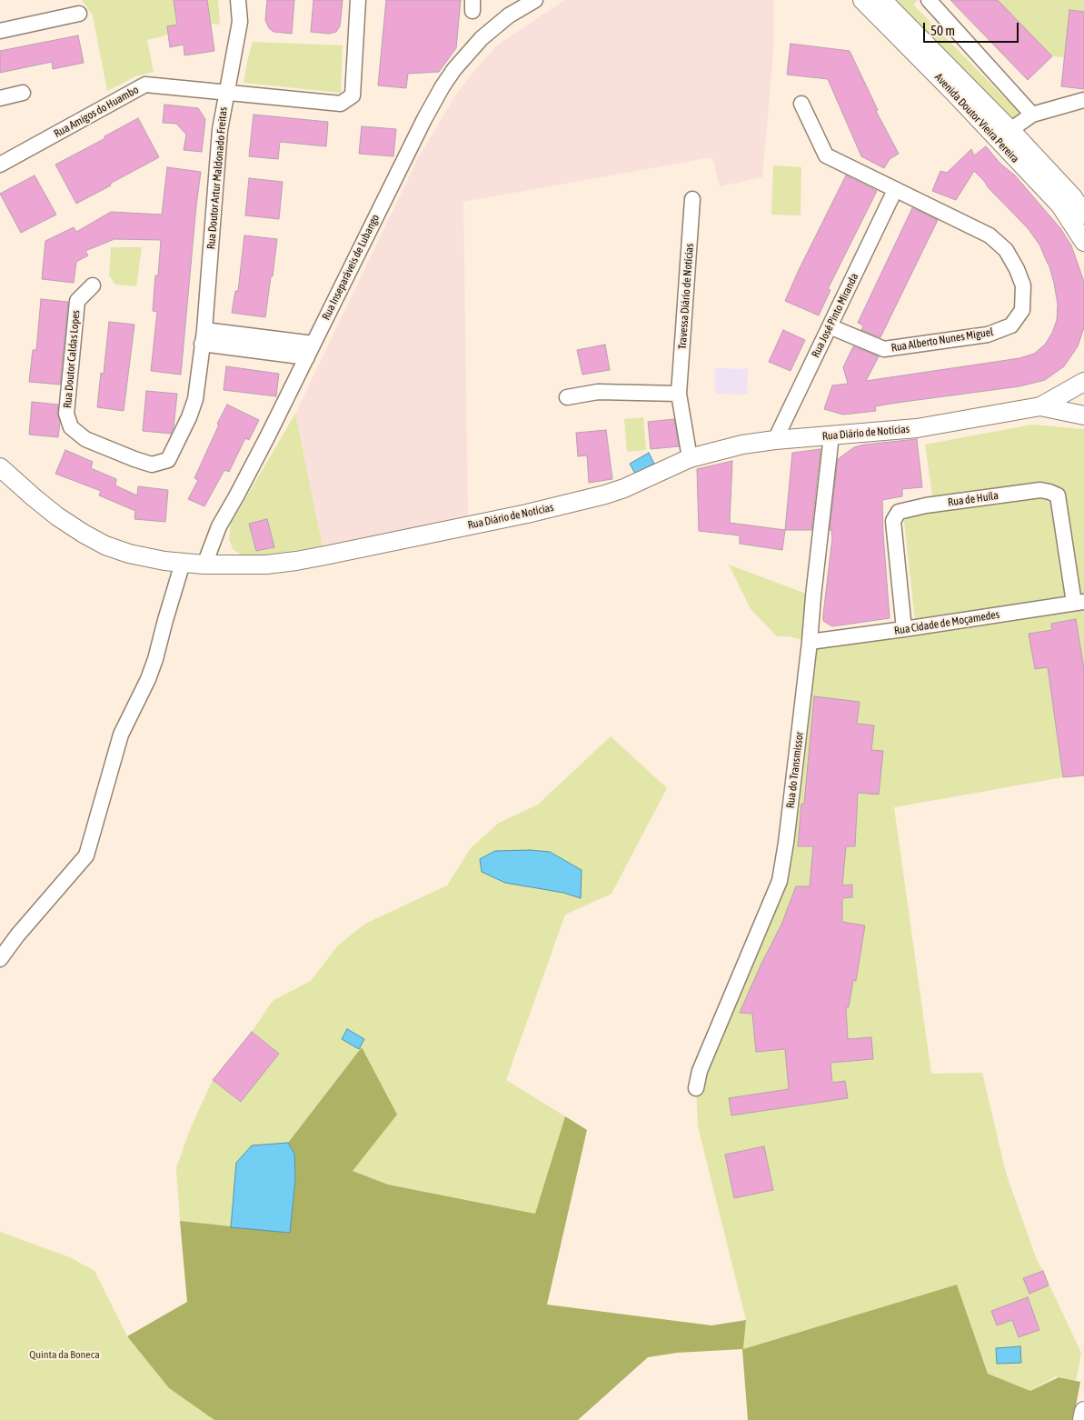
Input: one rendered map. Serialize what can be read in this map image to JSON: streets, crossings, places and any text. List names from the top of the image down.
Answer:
{
  "streets": {
    "main road": ["Avenida Doutor Vieira Pereira", "Rua Diário de Notícias"],
    "street": [
      "Rua Amigos do Huambo",
      "Rua Doutor Artur Maldonado Freitas",
      "Rua Inseparáveis de Lubango",
      "Travessa Diário de Notícias",
      "Rua José Pinto Miranda",
      "Rua Alberto Nunes Miguel",
      "Rua Doutor Caldas Lopes",
      "Rua de Huíla",
      "Rua Cidade de Moçamedes",
      "Rua do Transmissor"
    ]
  },
  "crossings": [
    ["Rua Amigos do Huambo", "Rua Doutor Artur Maldonado Freitas"],
    ["Rua Doutor Artur Maldonado Freitas", "Rua Doutor Caldas Lopes"],
    ["Rua Inseparáveis de Lubango", "Rua Diário de Notícias"],
    ["Travessa Diário de Notícias", "Rua Diário de Notícias"],
    ["Rua José Pinto Miranda", "Rua Alberto Nunes Miguel"],
    ["Rua José Pinto Miranda", "Rua Diário de Notícias"],
    ["Rua Diário de Notícias", "Rua do Transmissor"],
    ["Rua de Huíla", "Rua Cidade de Moçamedes"],
    ["Rua Cidade de Moçamedes", "Rua do Transmissor"]
  ],
  "parks": ["Quinta da Boneca"],
  "scale_bar": "50 m"
}
